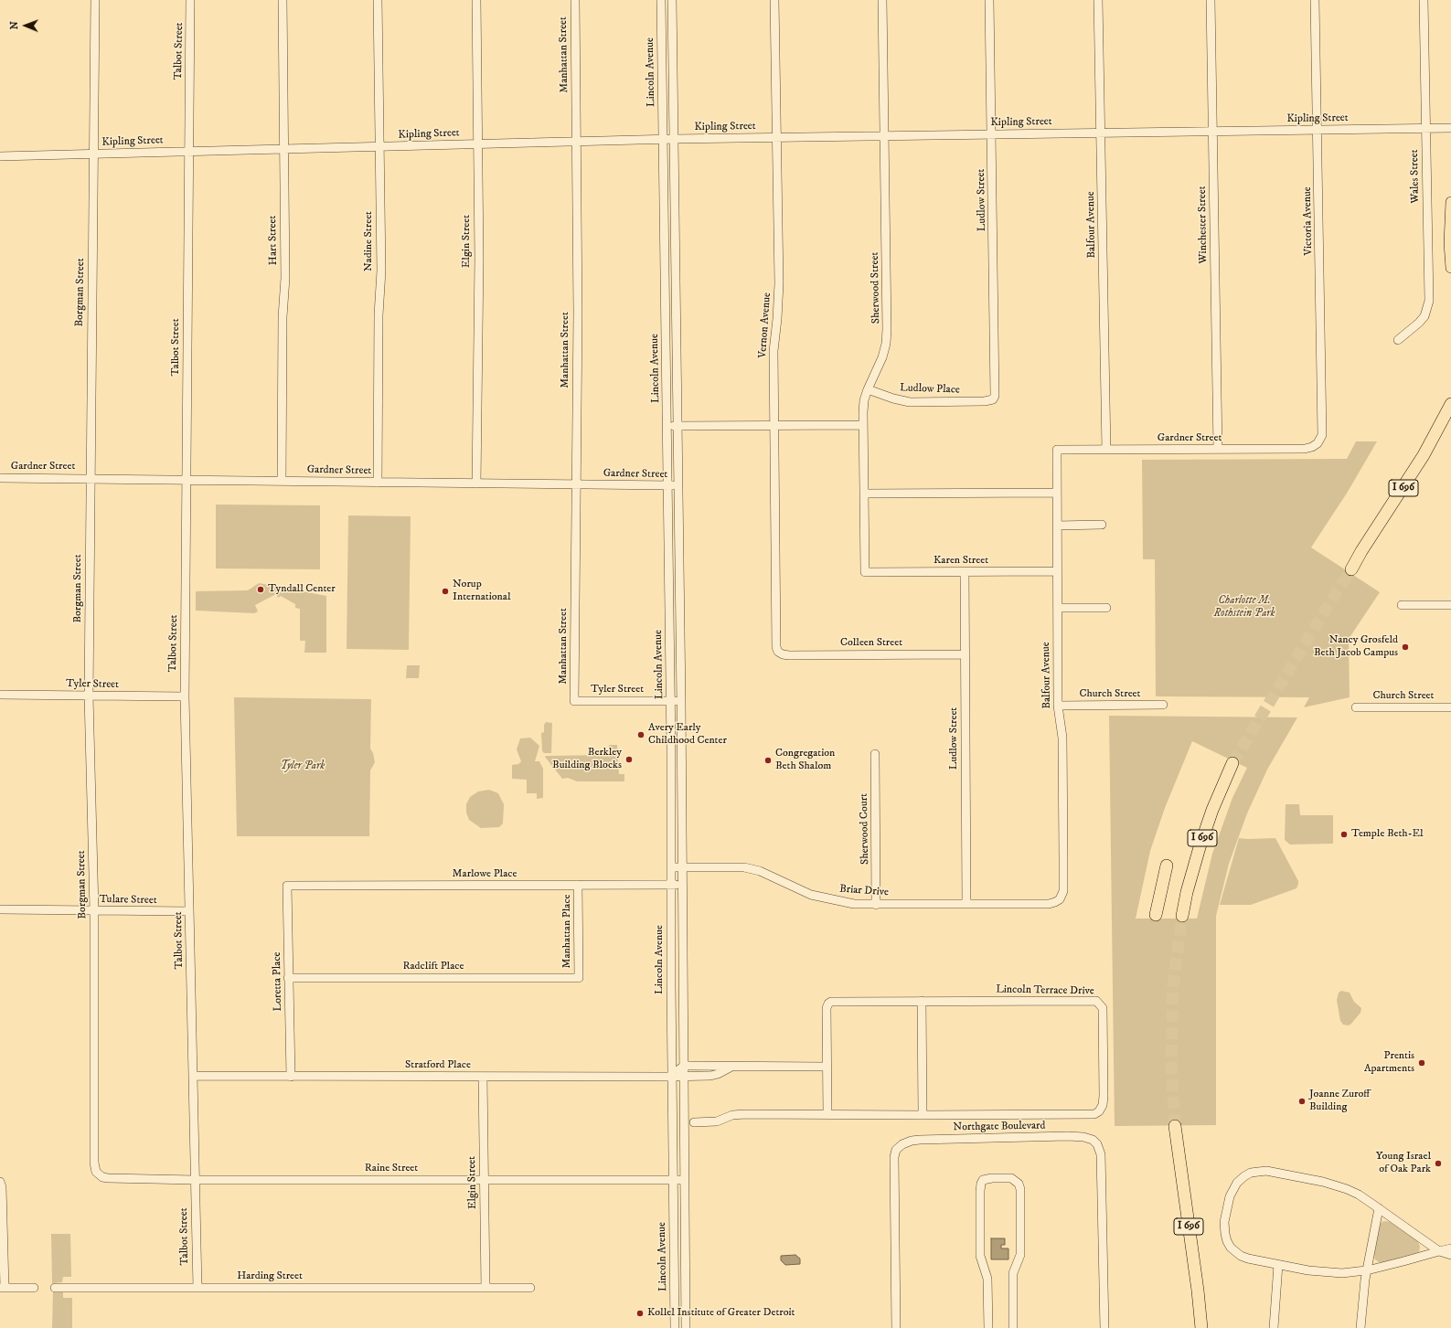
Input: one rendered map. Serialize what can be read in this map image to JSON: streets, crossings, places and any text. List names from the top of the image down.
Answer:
{
  "streets": {
    "highway": ["I 696"],
    "street": [
      "Talbot Street",
      "Manhattan Street",
      "Lincoln Avenue",
      "Kipling Street",
      "Wales Street",
      "Ludlow Street",
      "Victoria Avenue",
      "Balfour Avenue",
      "Winchester Street",
      "Hart Street",
      "Nadine Street",
      "Elgin Street",
      "Sherwood Street",
      "Borgman Street",
      "Vernon Avenue",
      "Ludlow Place",
      "Gardner Street",
      "Karen Street",
      "Colleen Street",
      "Tyler Street",
      "Church Street",
      "Sherwood Court",
      "Marlowe Place",
      "Briar Drive",
      "Tulare Street",
      "Manhattan Place",
      "Radclift Place",
      "Loretta Place",
      "Lincoln Terrace Drive",
      "Stratford Place",
      "Northgate Boulevard",
      "Raine Street",
      "Harding Street"
    ]
  },
  "crossings": [
    ["Talbot Street", "Kipling Street"],
    ["Talbot Street", "Gardner Street"],
    ["Talbot Street", "Tyler Street"],
    ["Talbot Street", "Tulare Street"],
    ["Talbot Street", "Stratford Place"],
    ["Talbot Street", "Raine Street"],
    ["Talbot Street", "Harding Street"],
    ["Manhattan Street", "Kipling Street"],
    ["Manhattan Street", "Gardner Street"],
    ["Manhattan Street", "Tyler Street"],
    ["Lincoln Avenue", "Kipling Street"],
    ["Lincoln Avenue", "Gardner Street"],
    ["Lincoln Avenue", "Tyler Street"],
    ["Lincoln Avenue", "Marlowe Place"],
    ["Lincoln Avenue", "Briar Drive"],
    ["Lincoln Avenue", "Stratford Place"],
    ["Lincoln Avenue", "Raine Street"],
    ["Kipling Street", "Wales Street"],
    ["Kipling Street", "Ludlow Street"],
    ["Kipling Street", "Victoria Avenue"],
    ["Kipling Street", "Balfour Avenue"],
    ["Kipling Street", "Winchester Street"],
    ["Kipling Street", "Hart Street"],
    ["Kipling Street", "Nadine Street"],
    ["Kipling Street", "Elgin Street"],
    ["Kipling Street", "Sherwood Street"],
    ["Kipling Street", "Borgman Street"],
    ["Kipling Street", "Vernon Avenue"],
    ["Ludlow Street", "Ludlow Place"],
    ["Ludlow Street", "Karen Street"],
    ["Ludlow Street", "Colleen Street"],
    ["Ludlow Street", "Briar Drive"],
    ["Victoria Avenue", "Gardner Street"],
    ["Balfour Avenue", "Gardner Street"],
    ["Balfour Avenue", "Karen Street"],
    ["Balfour Avenue", "Church Street"],
    ["Balfour Avenue", "Briar Drive"],
    ["Winchester Street", "Gardner Street"],
    ["Hart Street", "Gardner Street"],
    ["Nadine Street", "Gardner Street"],
    ["Elgin Street", "Gardner Street"],
    ["Elgin Street", "Stratford Place"],
    ["Elgin Street", "Raine Street"],
    ["Elgin Street", "Harding Street"],
    ["Sherwood Street", "Ludlow Place"],
    ["Sherwood Street", "Karen Street"],
    ["Borgman Street", "Gardner Street"],
    ["Borgman Street", "Tyler Street"],
    ["Borgman Street", "Tulare Street"],
    ["Borgman Street", "Raine Street"],
    ["Vernon Avenue", "Colleen Street"],
    ["Sherwood Court", "Briar Drive"],
    ["Marlowe Place", "Manhattan Place"],
    ["Marlowe Place", "Loretta Place"],
    ["Manhattan Place", "Radclift Place"],
    ["Radclift Place", "Loretta Place"],
    ["Loretta Place", "Stratford Place"]
  ],
  "parks": ["Charlotte M. Rothstein Park", "Tyler Park"],
  "places": [
    "Tyndall Center",
    "Norup International",
    "Nancy Grosfeld Beth Jacob Campus",
    "Avery Early Childhood Center",
    "Berkley Building Blocks",
    "Congregation Beth Shalom",
    "Temple Beth-El",
    "Prentis Apartments",
    "Joanne Zuroff Building",
    "Young Israel of Oak Park",
    "Kollel Institute of Greater Detroit"
  ],
  "north": "left"
}
